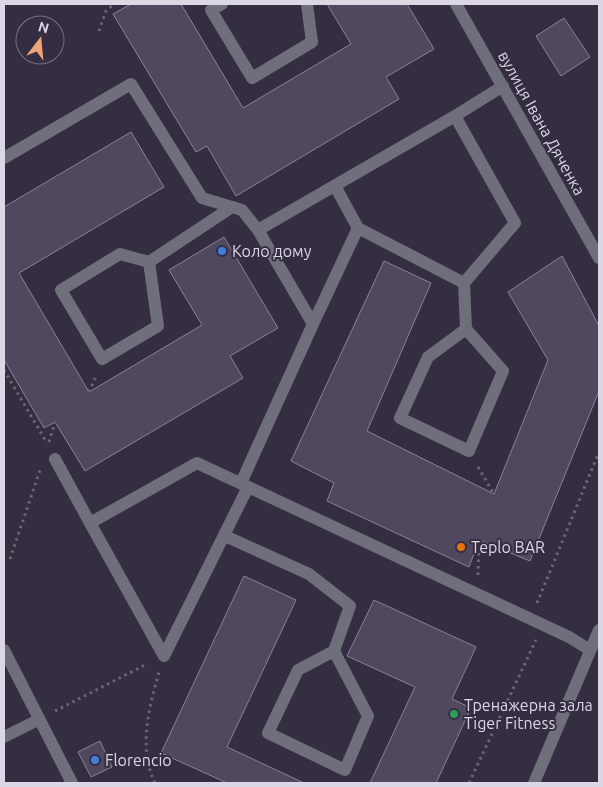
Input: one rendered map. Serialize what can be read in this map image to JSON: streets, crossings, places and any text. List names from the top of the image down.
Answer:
{
  "streets": {
    "street": ["вулиця Івана Дяченка"]
  },
  "places": [
    "Коло дому",
    "Teplo BAR",
    "Тренажерна зала Tiger Fitness",
    "Florencio"
  ],
  "north": "top"
}
